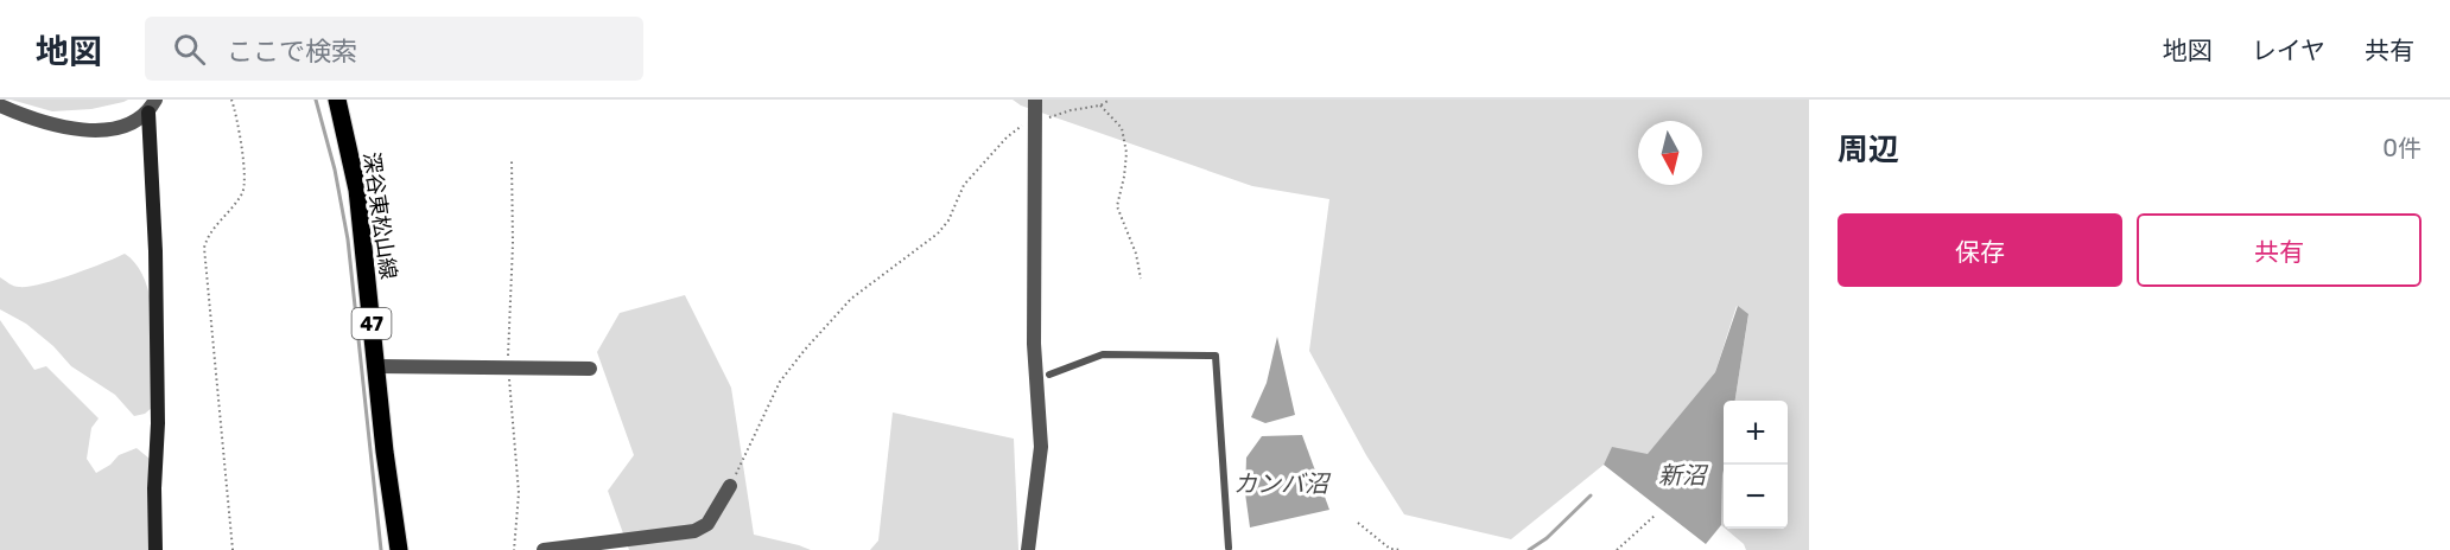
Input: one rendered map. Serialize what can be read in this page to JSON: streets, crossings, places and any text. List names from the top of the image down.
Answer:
{
  "streets": {
    "main road": ["深谷東松山線", "47"]
  },
  "water": ["新沼", "カンバ沼"],
  "north": "bottom",
  "page": {
    "header": "地図",
    "search": "ここで検索",
    "nav": ["地図", "レイヤ", "共有"],
    "heading": ["周辺", "0件"],
    "buttons": ["保存", "共有"],
    "map_buttons": ["+", "−"]
  }
}
